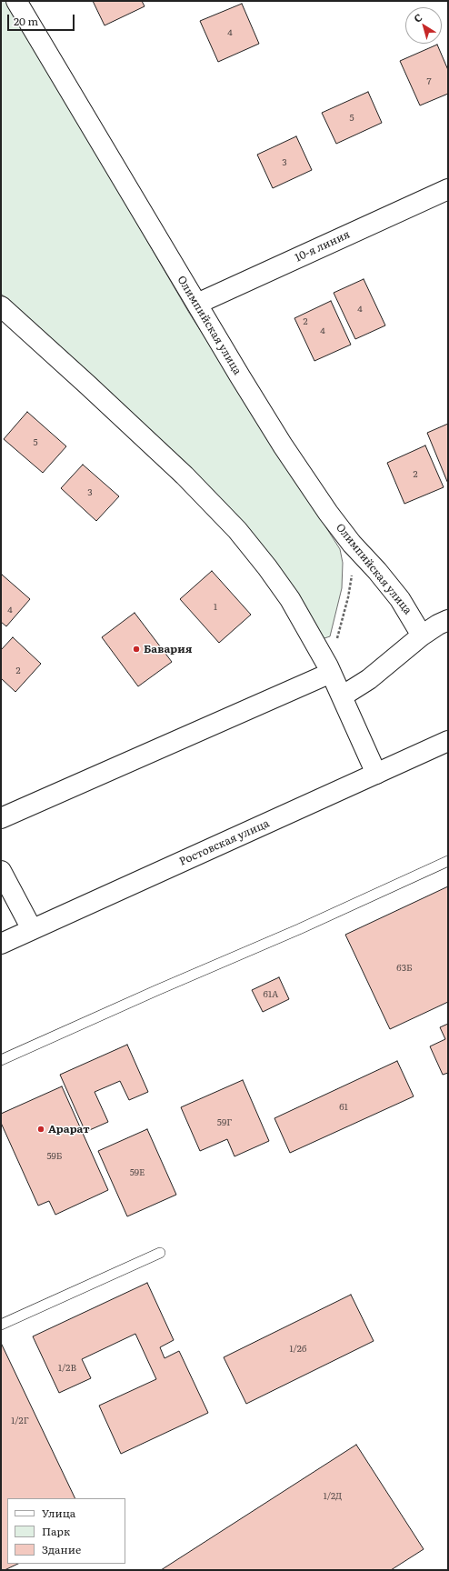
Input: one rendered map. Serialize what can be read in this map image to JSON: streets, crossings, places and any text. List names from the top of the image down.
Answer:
{
  "streets": {
    "street": ["10-я линия", "Олимпийская улица", "Ростовская улица"]
  },
  "crossings": [
    ["10-я линия", "Олимпийская улица"]
  ],
  "places": ["Бавария", "Арарат"],
  "house_numbers": [
    "4",
    "7",
    "5",
    "3",
    "4",
    "2",
    "4",
    "5",
    "2",
    "3",
    "1",
    "4",
    "2",
    "63Б",
    "61А",
    "61",
    "59Г",
    "59Б",
    "59Е",
    "1/2б",
    "1/2В",
    "1/2Г",
    "1/2Д"
  ],
  "legend": ["Улица", "Парк", "Здание"],
  "scale_bar": "20 m",
  "north": "top left"
}
